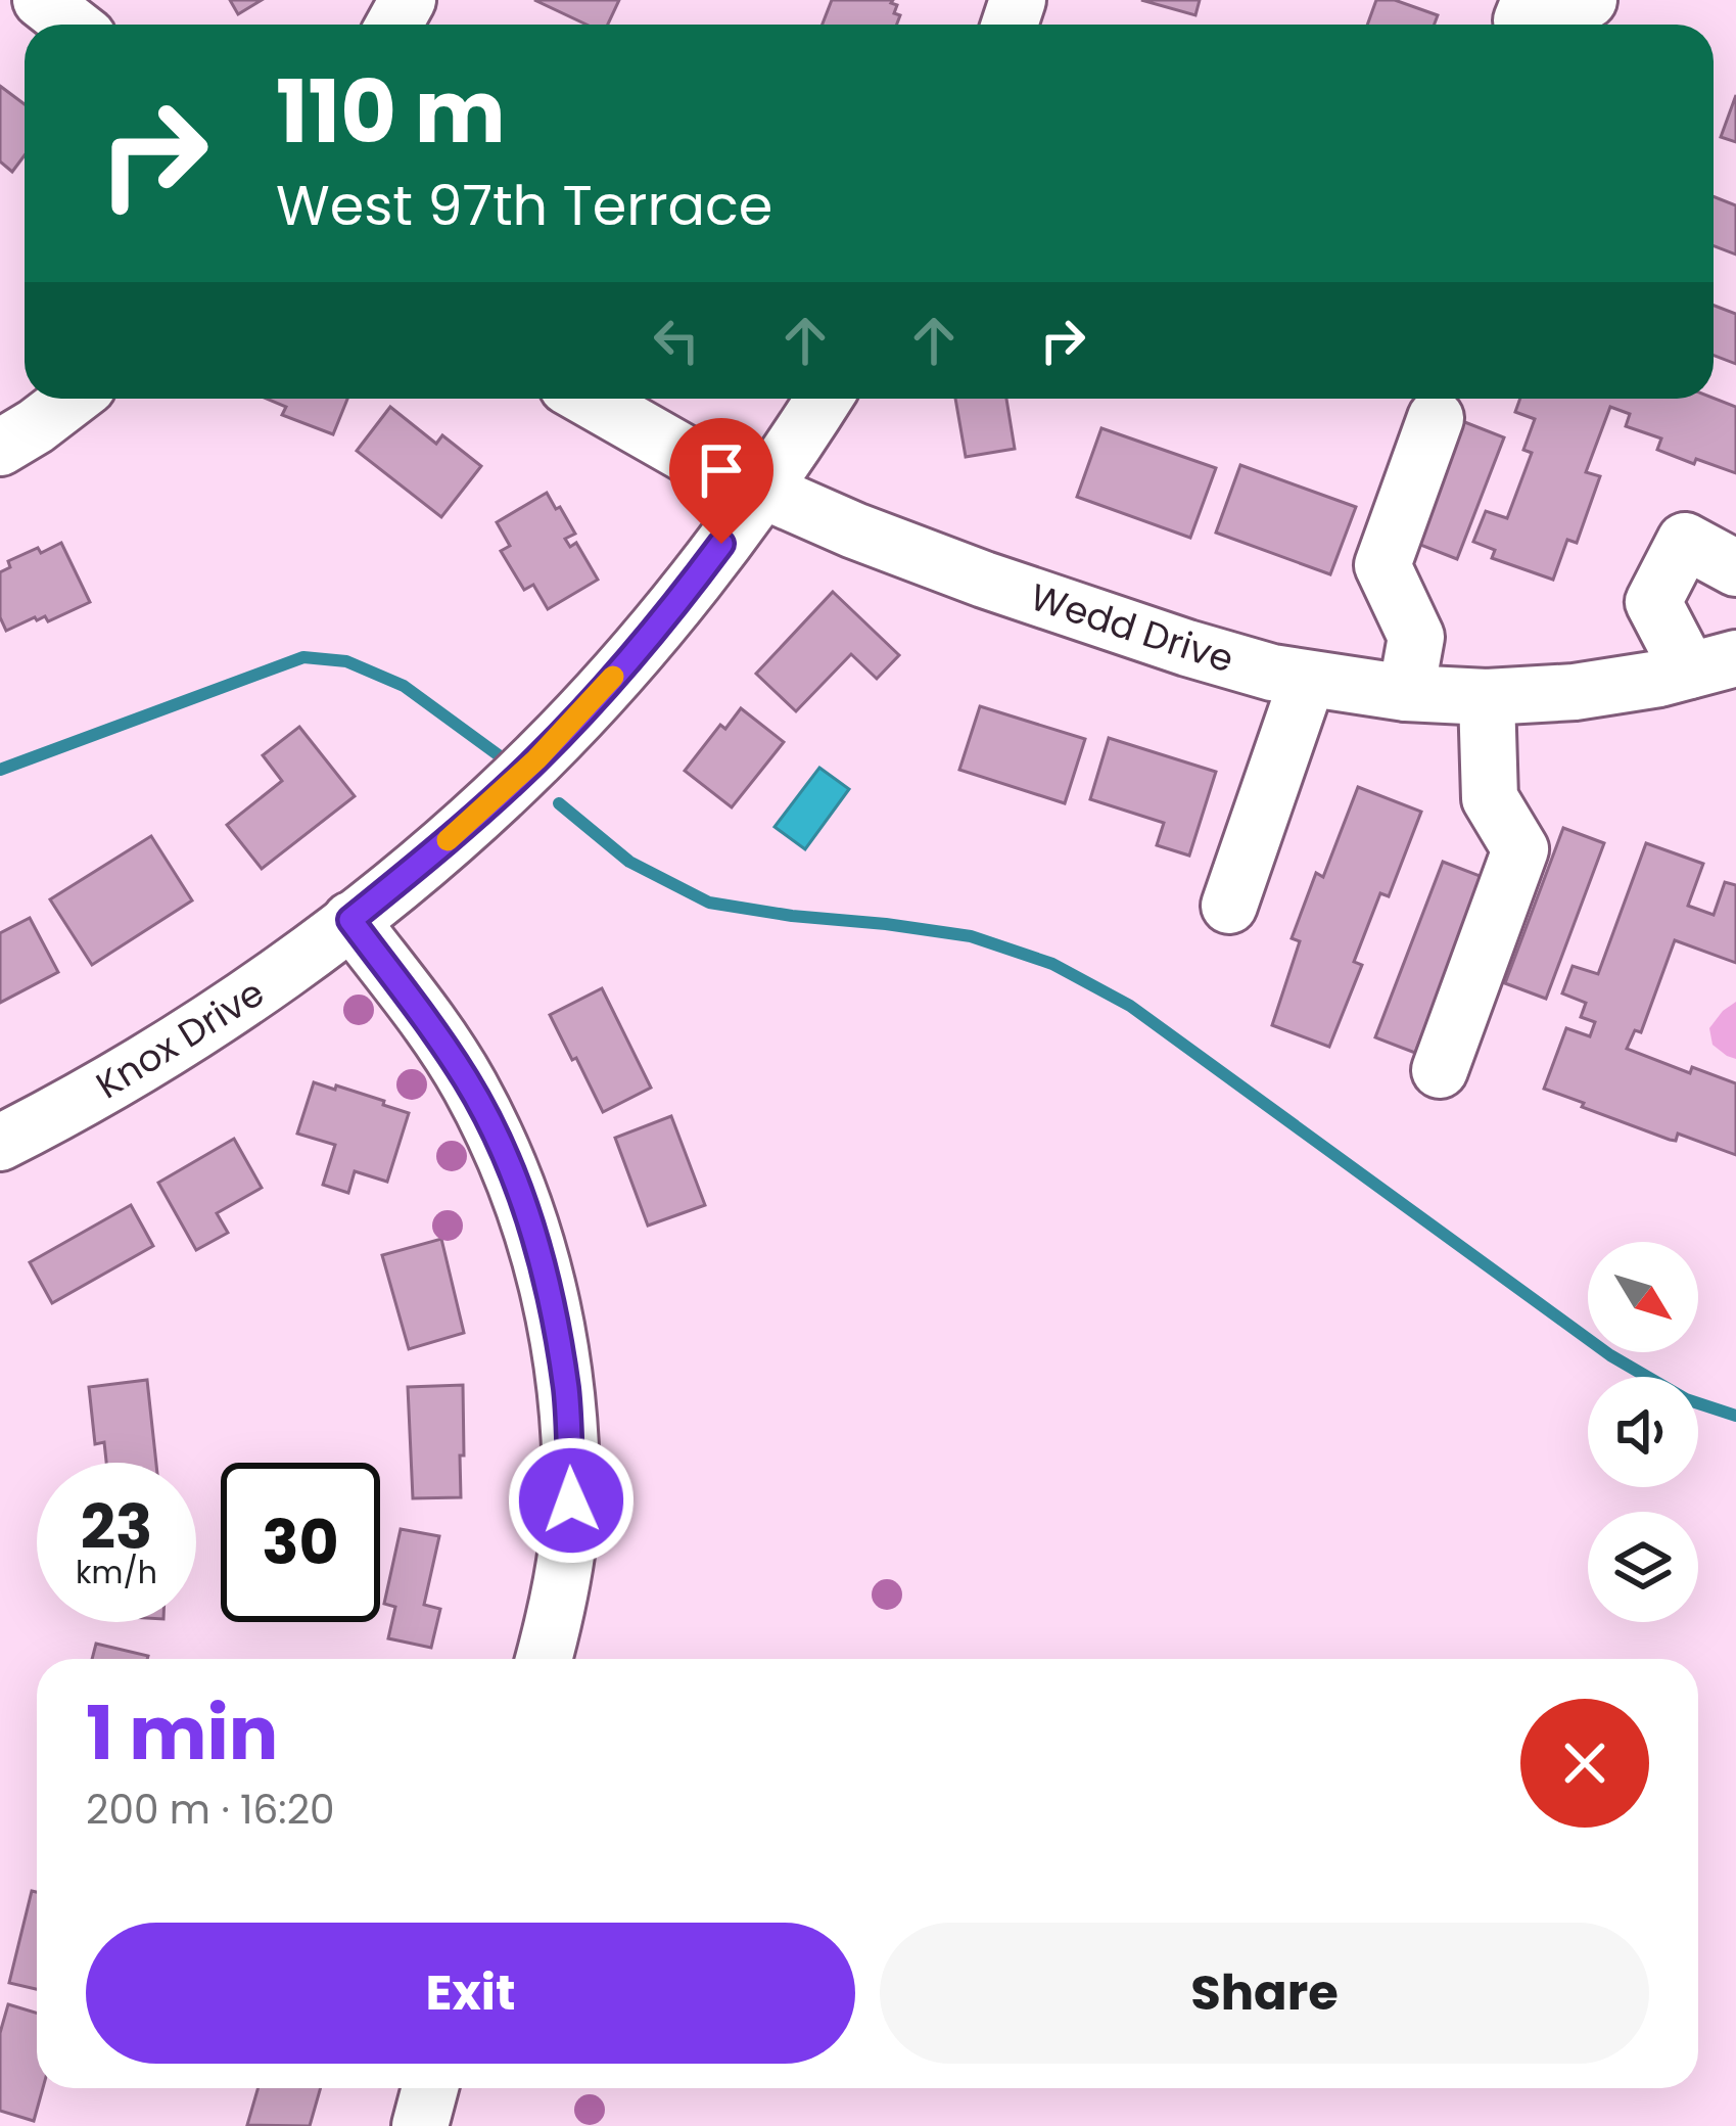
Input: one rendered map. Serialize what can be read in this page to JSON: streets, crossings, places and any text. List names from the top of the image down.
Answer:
{
  "streets": {
    "street": ["Wedd Drive", "Knox Drive"]
  },
  "crossings": [
    ["Wedd Drive", "Knox Drive"]
  ],
  "north": "bottom right",
  "page": {
    "turn": ["110 m", "West 97th Terrace"],
    "speed": "23 km/h",
    "limit": "30",
    "heading": ["1 min", "200 m · 16:20"],
    "buttons": ["Exit", "Share"]
  }
}
